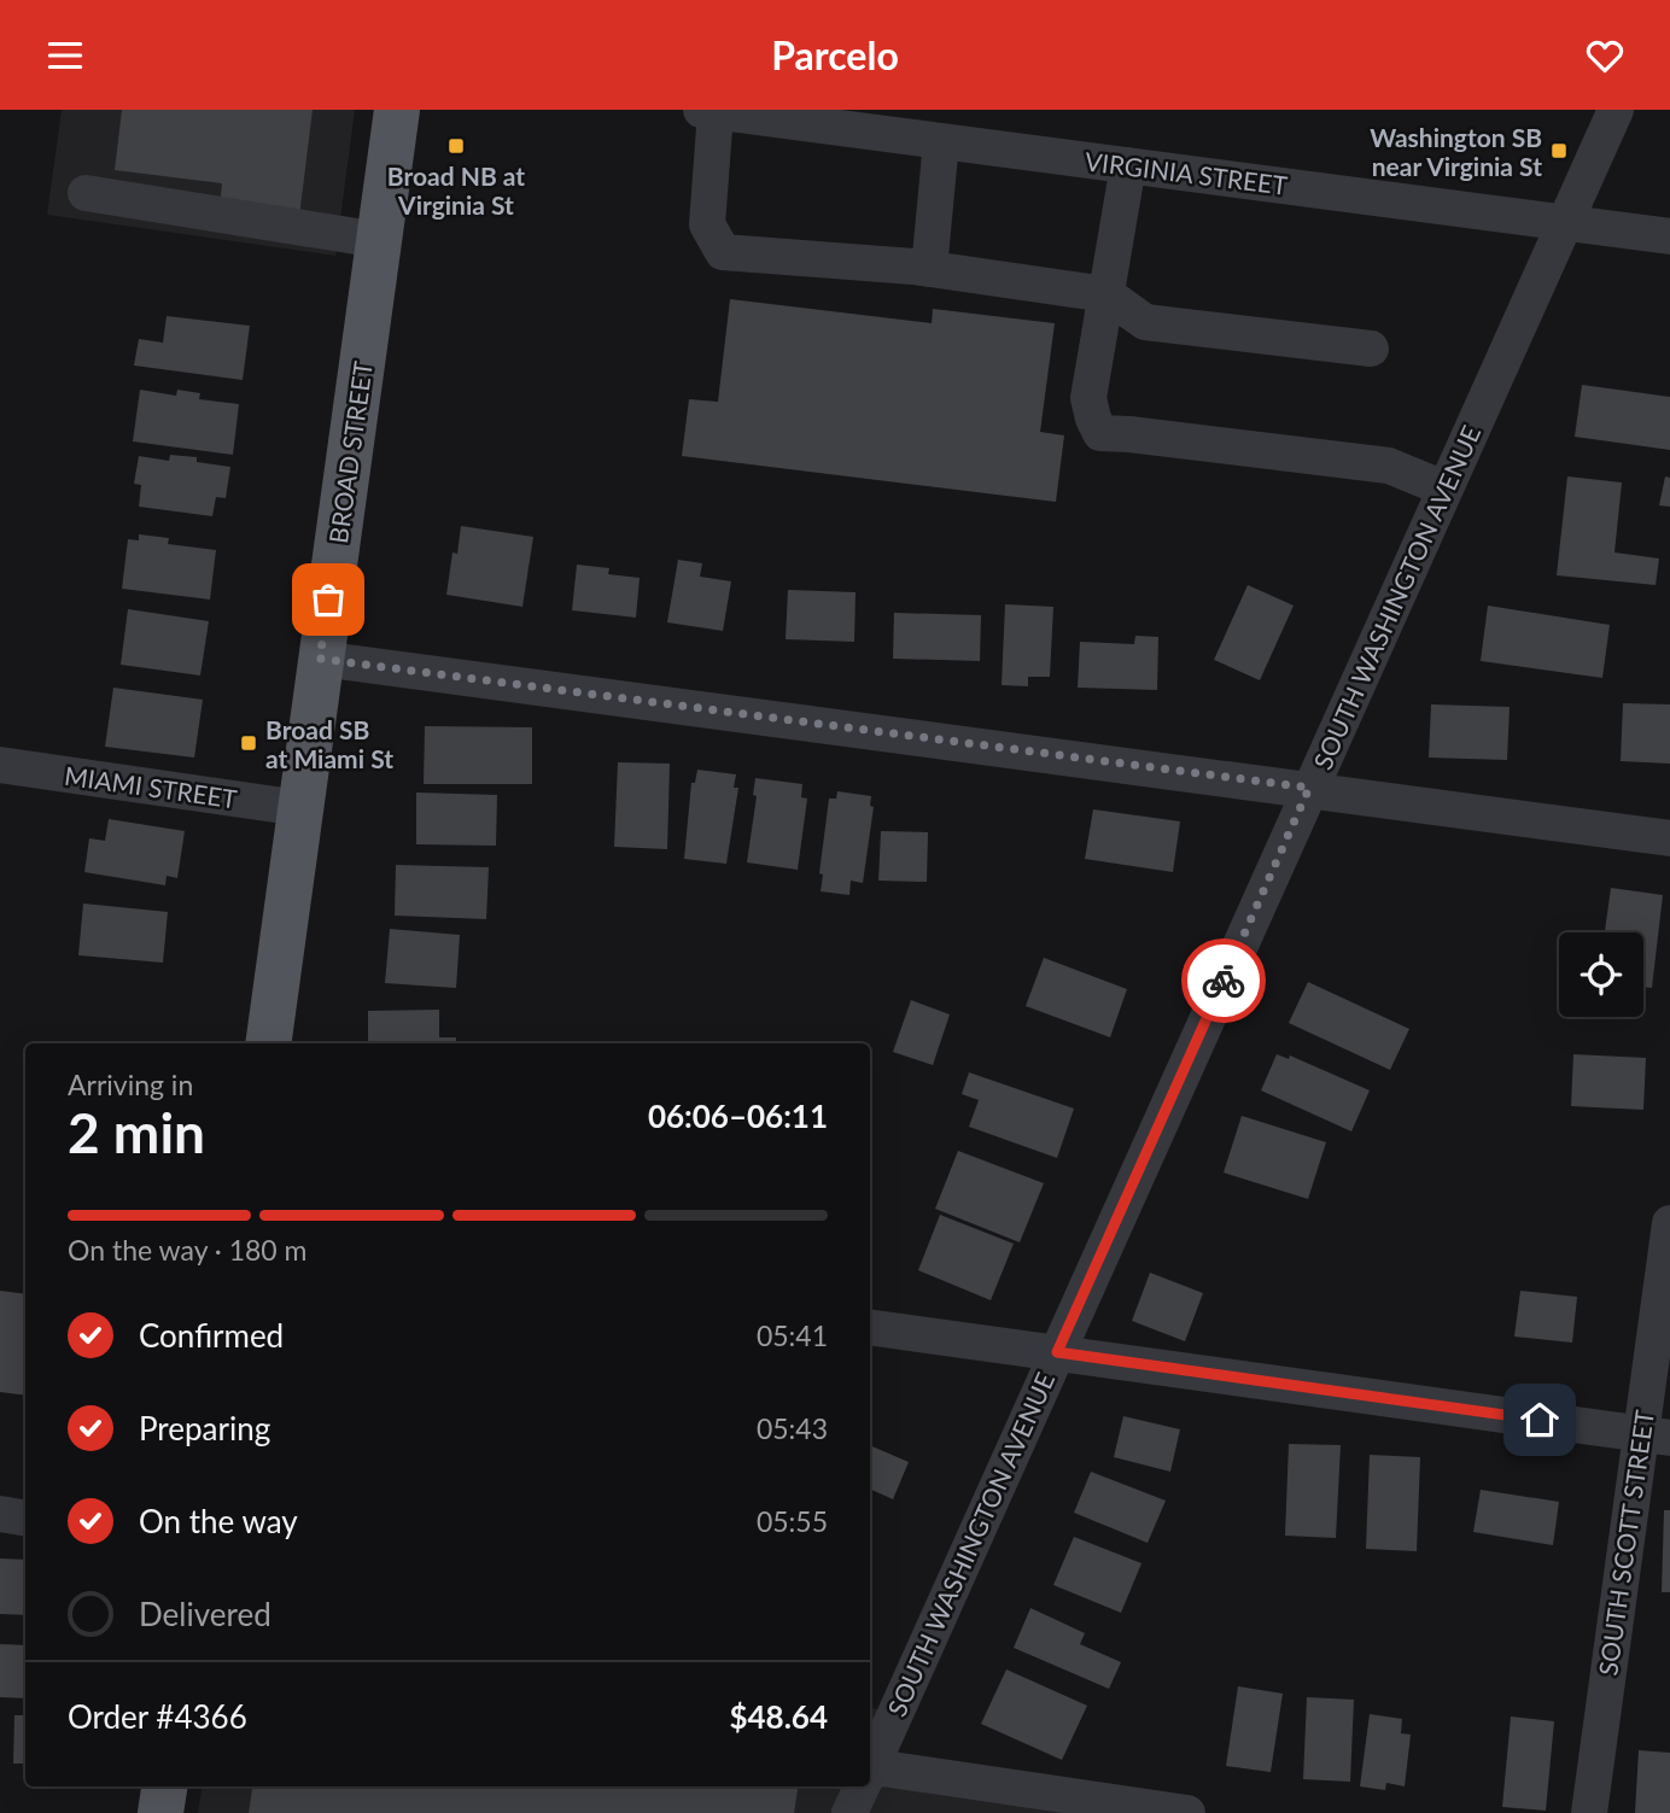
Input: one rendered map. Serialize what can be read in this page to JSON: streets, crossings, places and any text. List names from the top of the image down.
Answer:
{
  "streets": {
    "main road": ["BROAD STREET"],
    "street": [
      "VIRGINIA STREET",
      "SOUTH WASHINGTON AVENUE",
      "MIAMI STREET",
      "SOUTH SCOTT STREET"
    ]
  },
  "crossings": [
    ["VIRGINIA STREET", "SOUTH WASHINGTON AVENUE"],
    ["BROAD STREET", "MIAMI STREET"]
  ],
  "places": {
    "transit": ["Broad NB at Virginia St", "Washington SB near Virginia St", "Broad SB at Miami St"]
  },
  "page": {
    "header": "Parcelo",
    "heading": ["2 min", "Arriving in", "06:06–06:11"],
    "panel": ["Order #4366", "$48.64"],
    "bar": "On the way · 180 m",
    "list": [
      ["Confirmed", "05:41"],
      ["Preparing", "05:43"],
      ["On the way", "05:55"],
      "Delivered"
    ]
  }
}
